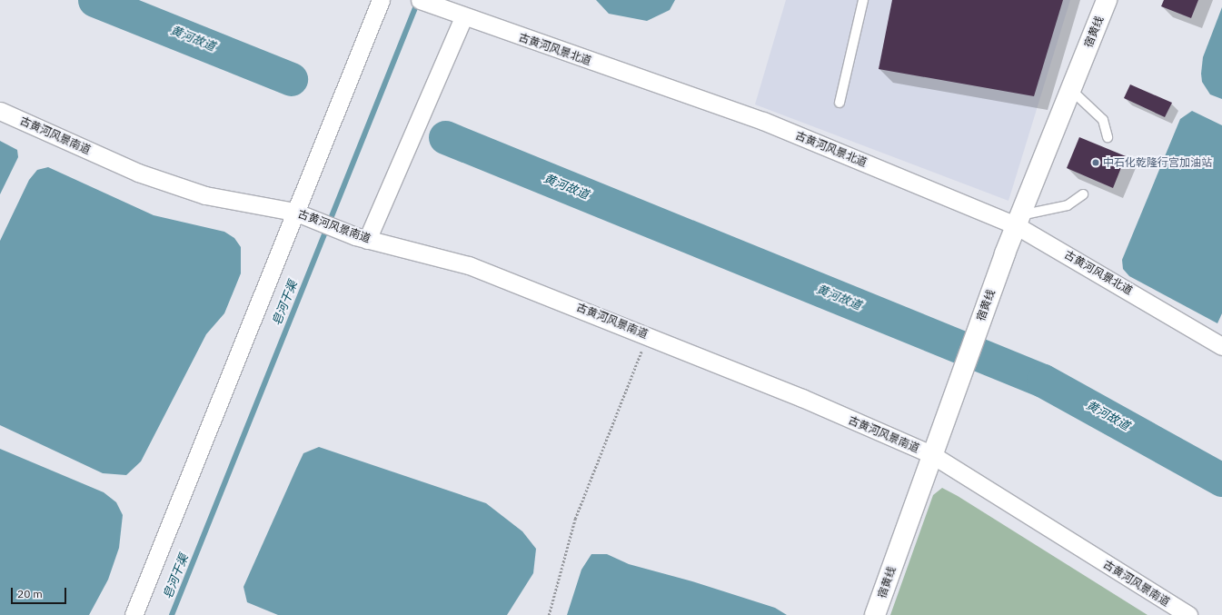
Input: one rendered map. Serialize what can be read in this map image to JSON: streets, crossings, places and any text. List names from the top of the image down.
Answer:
{
  "streets": {
    "main road": ["宿黄线"],
    "street": ["古黄河风景北道", "古黄河风景南道"]
  },
  "crossings": [
    ["宿黄线", "古黄河风景北道"],
    ["宿黄线", "古黄河风景南道"]
  ],
  "water": ["黄河故道", "皂河干渠"],
  "places": ["中石化乾隆行宫加油站"],
  "scale_bar": "20 m"
}
